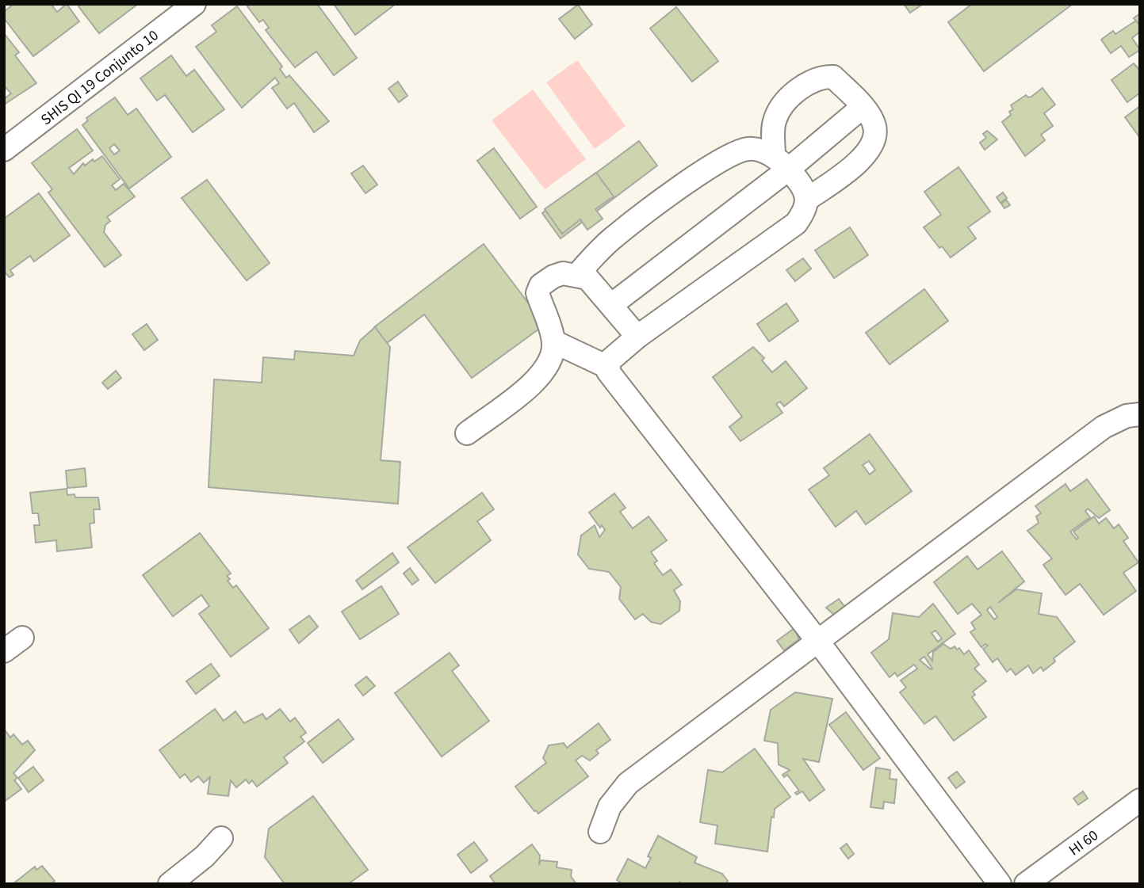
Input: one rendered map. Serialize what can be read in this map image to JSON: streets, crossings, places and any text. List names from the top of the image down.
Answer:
{
  "streets": {
    "street": ["SHIS QI 19 Conjunto 10", "HI 60"]
  }
}
